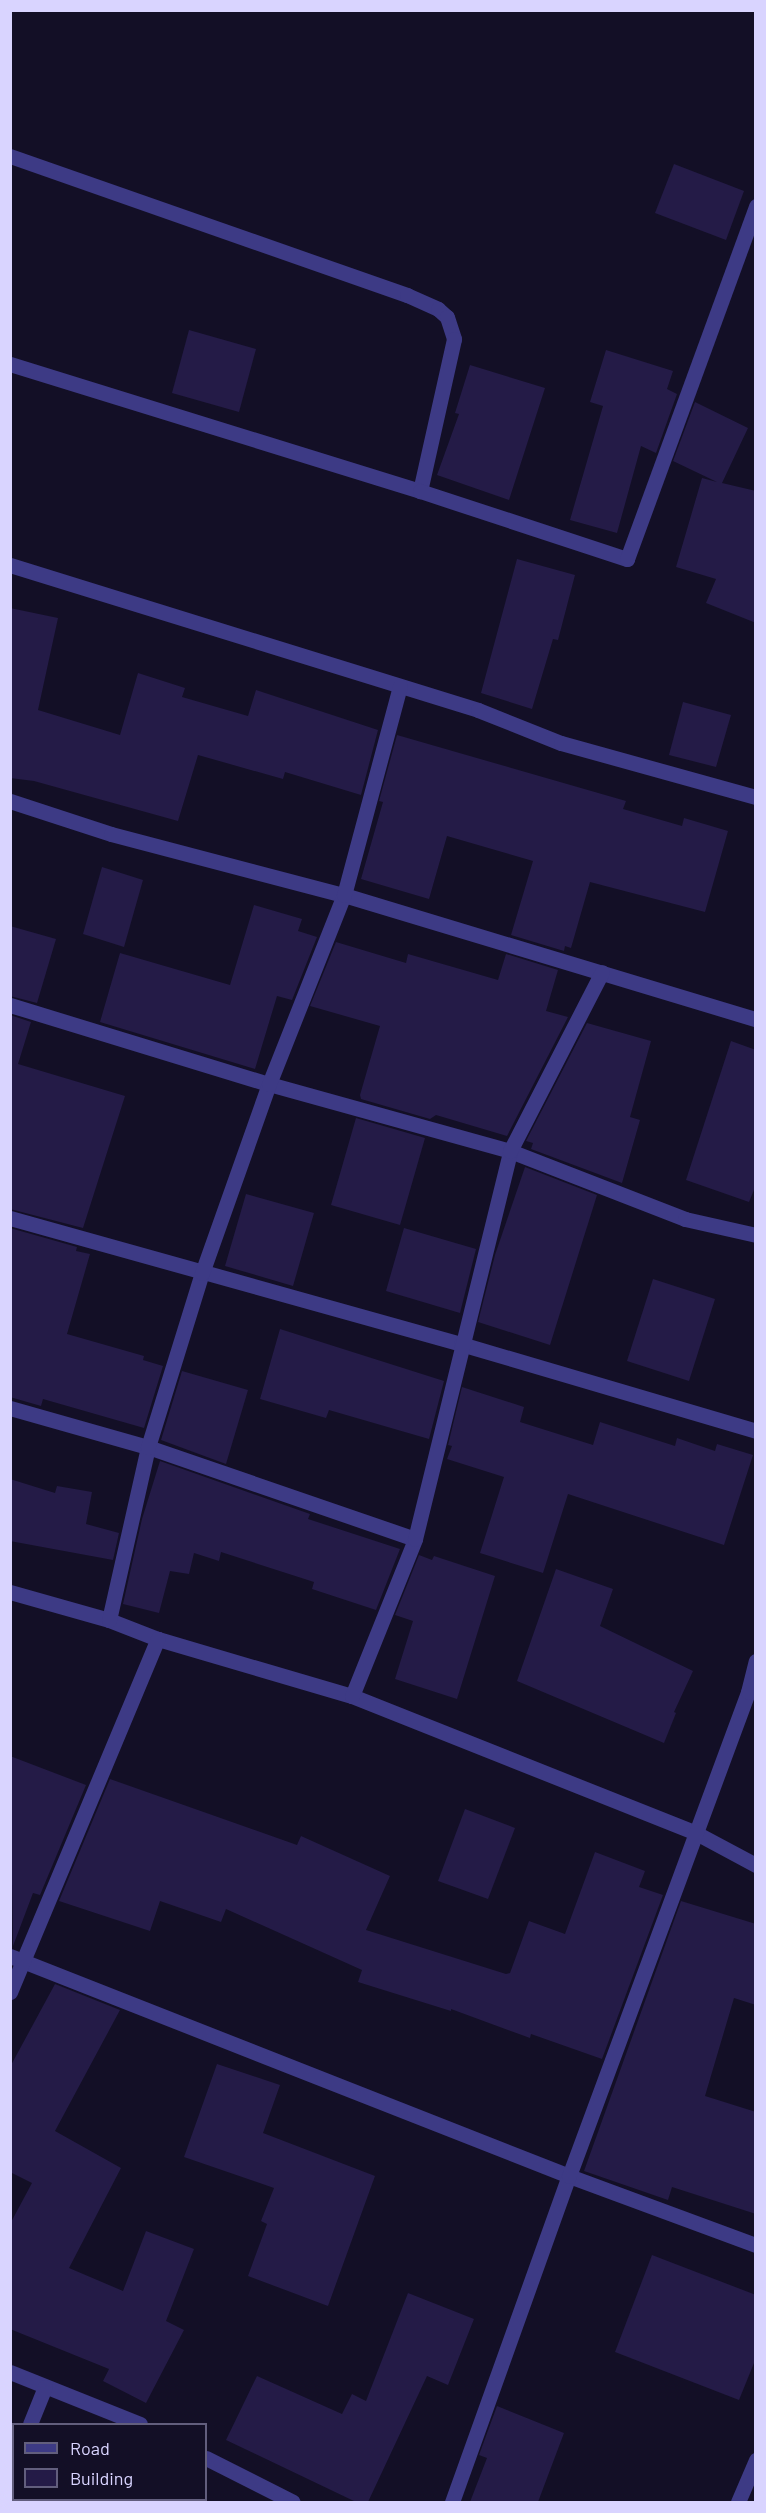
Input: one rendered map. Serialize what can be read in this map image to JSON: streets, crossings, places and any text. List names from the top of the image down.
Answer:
{
  "legend": ["Road", "Building"]
}
